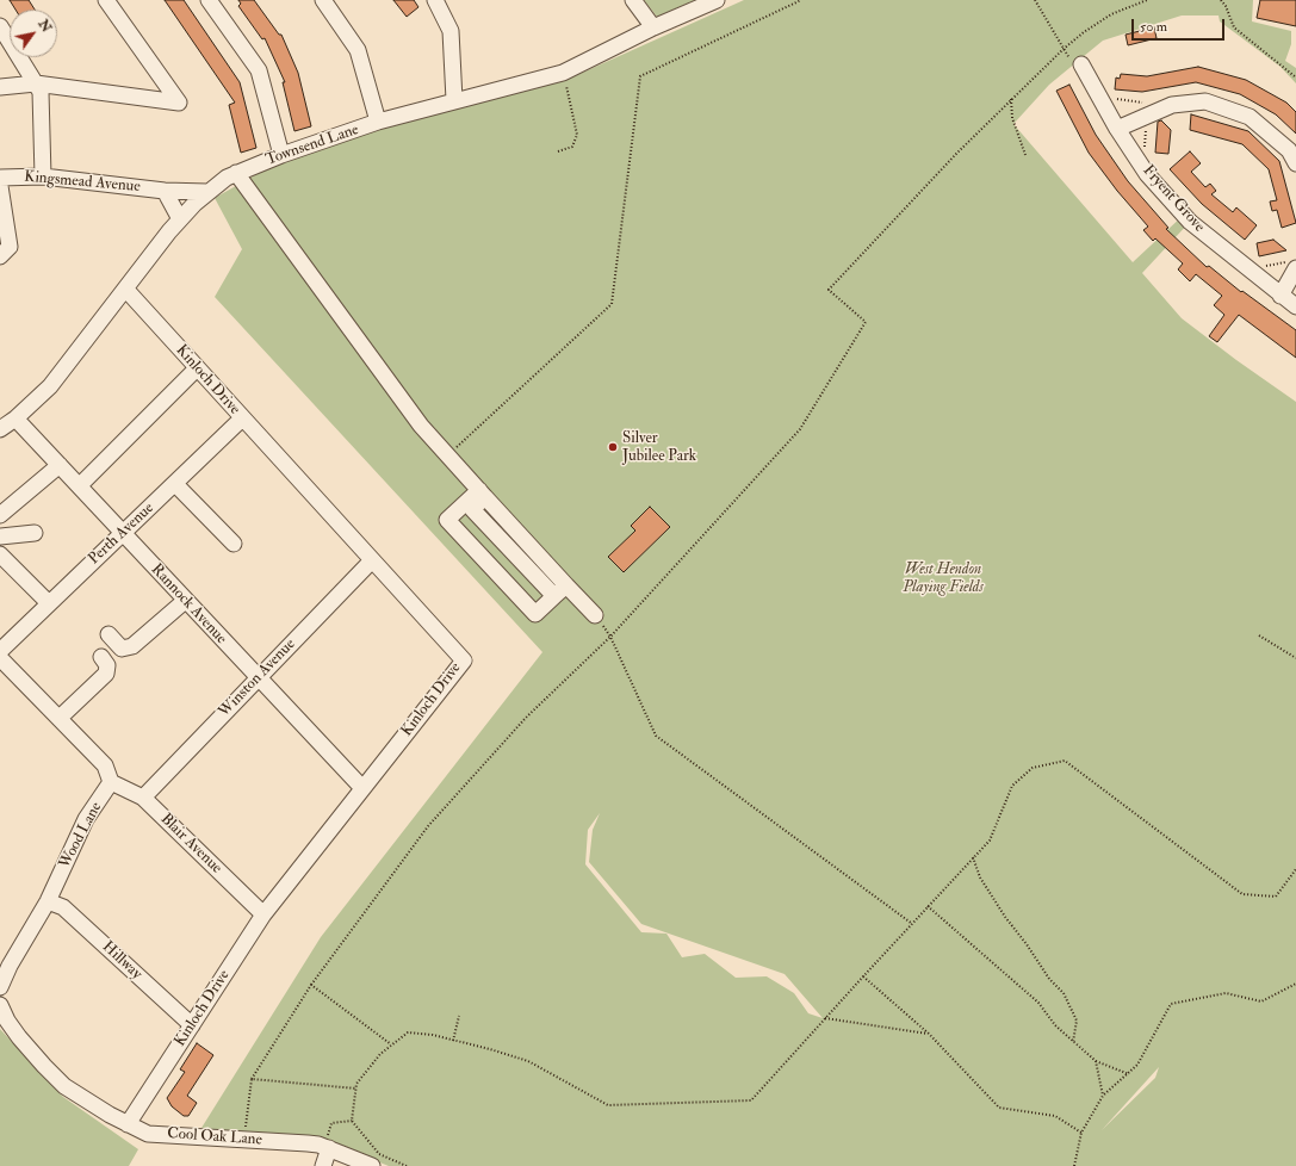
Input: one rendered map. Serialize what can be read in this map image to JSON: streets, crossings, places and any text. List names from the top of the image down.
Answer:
{
  "streets": {
    "street": [
      "Townsend Lane",
      "Kingsmead Avenue",
      "Fryent Grove",
      "Kinloch Drive",
      "Perth Avenue",
      "Rannock Avenue",
      "Winston Avenue",
      "Wood Lane",
      "Blair Avenue",
      "Hillway",
      "Cool Oak Lane"
    ]
  },
  "crossings": [
    ["Townsend Lane", "Kingsmead Avenue"],
    ["Townsend Lane", "Kinloch Drive"],
    ["Townsend Lane", "Rannock Avenue"],
    ["Kinloch Drive", "Perth Avenue"],
    ["Kinloch Drive", "Rannock Avenue"],
    ["Kinloch Drive", "Winston Avenue"],
    ["Kinloch Drive", "Blair Avenue"],
    ["Kinloch Drive", "Hillway"],
    ["Kinloch Drive", "Cool Oak Lane"],
    ["Perth Avenue", "Rannock Avenue"],
    ["Rannock Avenue", "Winston Avenue"],
    ["Winston Avenue", "Blair Avenue"],
    ["Wood Lane", "Blair Avenue"],
    ["Wood Lane", "Hillway"]
  ],
  "parks": ["West Hendon Playing Fields"],
  "places": ["Silver Jubilee Park"],
  "scale_bar": "50 m",
  "north": "top right"
}
